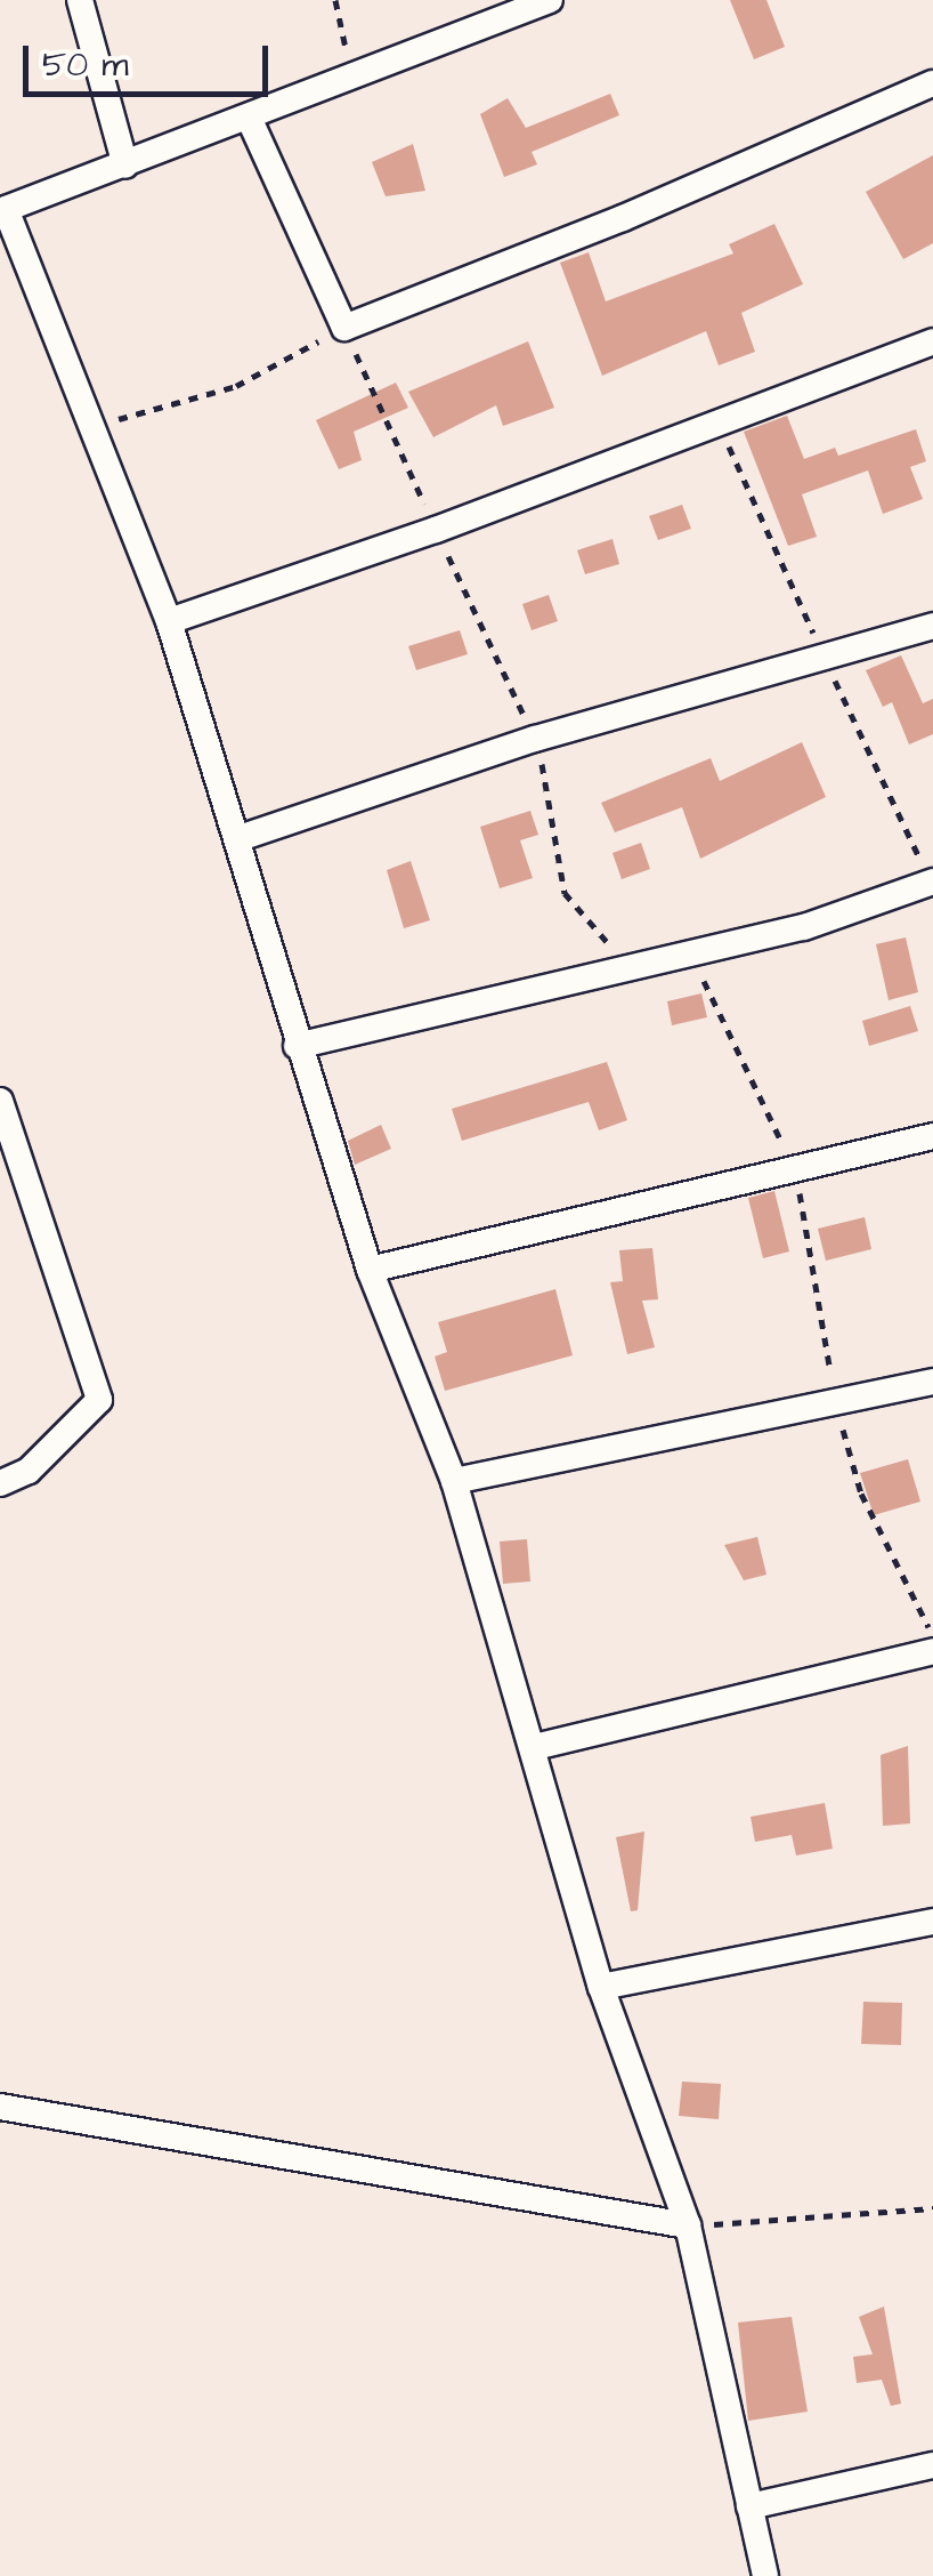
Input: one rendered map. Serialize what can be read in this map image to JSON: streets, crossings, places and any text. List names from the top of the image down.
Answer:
{
  "scale_bar": "50 m"
}
